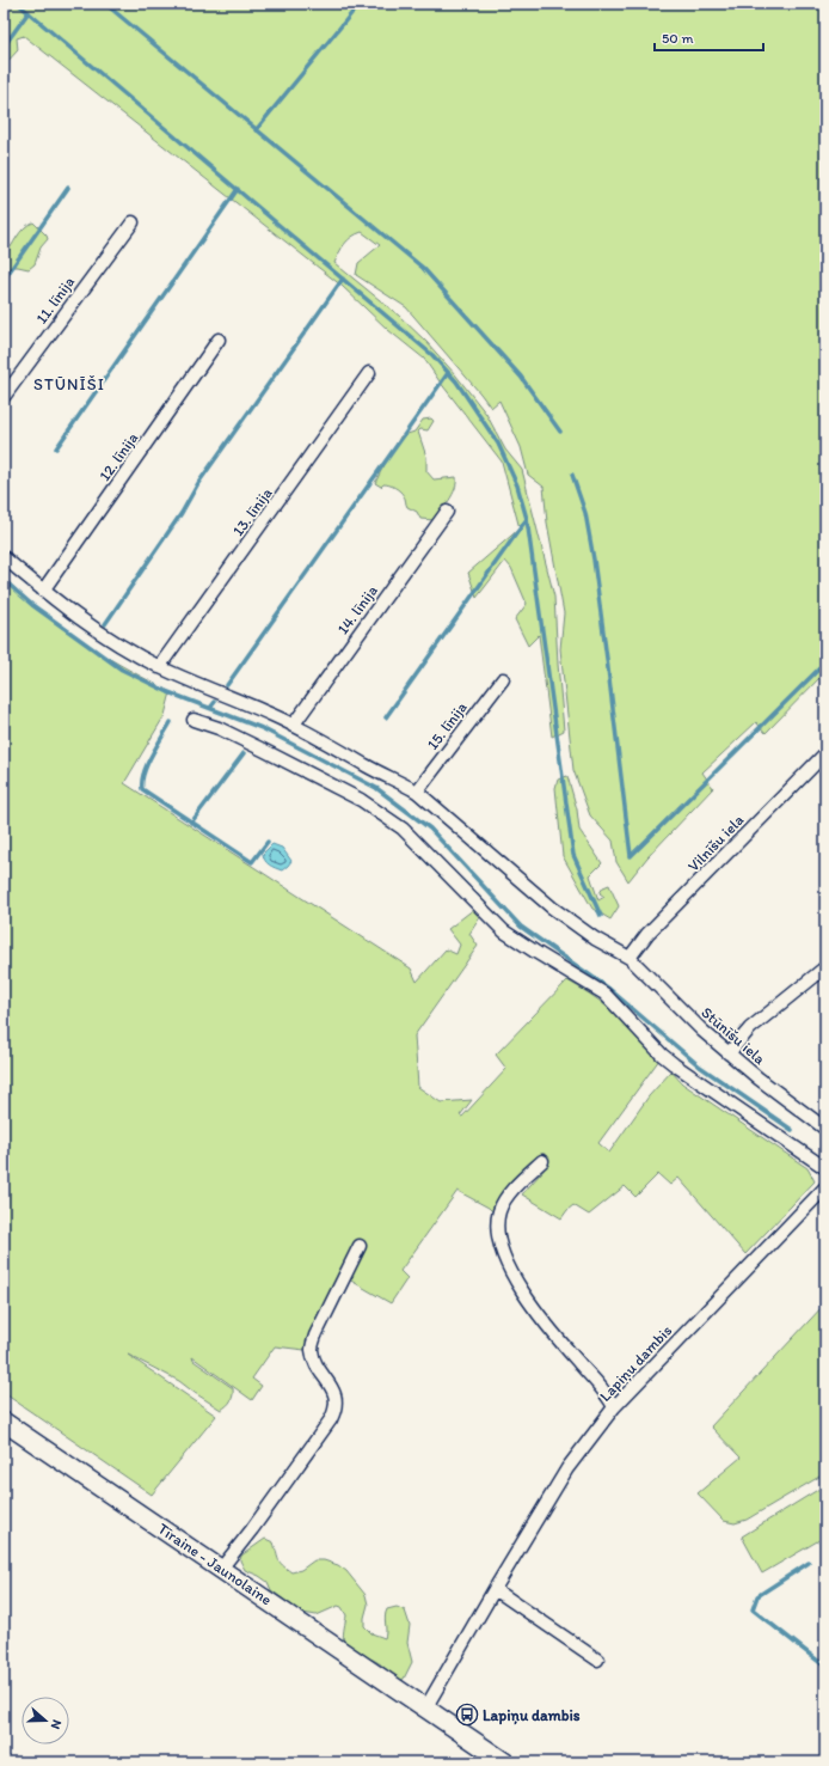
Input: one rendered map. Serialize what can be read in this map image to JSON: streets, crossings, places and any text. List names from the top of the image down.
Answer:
{
  "streets": {
    "main road": ["Tīraine - Jaunolaine"],
    "street": [
      "11. līnija",
      "12. līnija",
      "13. līnija",
      "14. līnija",
      "15. līnija",
      "Vilnīšu iela",
      "Stūnīšu iela",
      "Lapiņu dambis"
    ]
  },
  "crossings": [
    ["12. līnija", "Stūnīšu iela"],
    ["13. līnija", "Stūnīšu iela"],
    ["14. līnija", "Stūnīšu iela"],
    ["15. līnija", "Stūnīšu iela"],
    ["Vilnīšu iela", "Stūnīšu iela"],
    ["Lapiņu dambis", "Tīraine - Jaunolaine"]
  ],
  "districts": ["STŪNĪŠI"],
  "places": {
    "bus stop": ["Lapiņu dambis"]
  },
  "scale_bar": "50 m",
  "north": "right"
}
